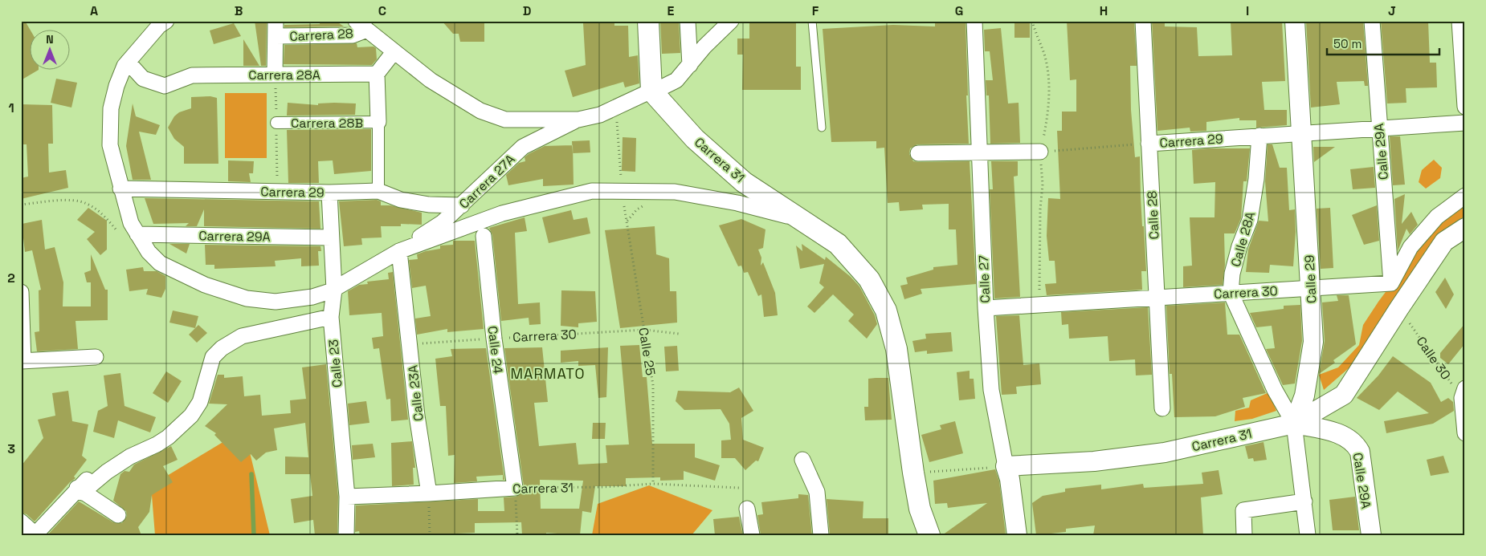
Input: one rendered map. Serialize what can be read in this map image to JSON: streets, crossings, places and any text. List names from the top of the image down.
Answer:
{
  "streets": {
    "main road": ["Carrera 31"],
    "street": [
      "Carrera 28",
      "Carrera 28A",
      "Carrera 28B",
      "Carrera 29",
      "Calle 29A",
      "Carrera 27A",
      "Calle 28",
      "Carrera 29A",
      "Calle 28A",
      "Calle 27",
      "Calle 29",
      "Carrera 30",
      "Calle 24",
      "Calle 23",
      "Calle 23A"
    ],
    "path": ["Calle 25", "Calle 30"]
  },
  "crossings": [
    ["Carrera 29", "Calle 29A"],
    ["Carrera 29", "Carrera 27A"],
    ["Carrera 29", "Calle 28"],
    ["Carrera 29", "Calle 28A"],
    ["Carrera 29", "Calle 29"],
    ["Carrera 29", "Calle 23"],
    ["Calle 29A", "Carrera 31"],
    ["Calle 29A", "Calle 28A"],
    ["Calle 29A", "Calle 29"],
    ["Calle 29A", "Carrera 30"],
    ["Carrera 31", "Calle 28A"],
    ["Carrera 31", "Calle 27"],
    ["Carrera 31", "Calle 29"],
    ["Carrera 31", "Calle 24"],
    ["Carrera 31", "Calle 25"],
    ["Carrera 31", "Calle 30"],
    ["Carrera 31", "Calle 23"],
    ["Carrera 31", "Calle 23A"],
    ["Carrera 27A", "Calle 23A"],
    ["Calle 28", "Carrera 30"],
    ["Carrera 29A", "Calle 23"],
    ["Calle 28A", "Calle 29"],
    ["Calle 28A", "Carrera 30"],
    ["Calle 27", "Carrera 30"],
    ["Calle 29", "Carrera 30"],
    ["Carrera 30", "Calle 24"],
    ["Carrera 30", "Calle 25"],
    ["Carrera 30", "Calle 23A"]
  ],
  "districts": ["MARMATO"],
  "scale_bar": "50 m",
  "north": "top",
  "grid": {
    "columns": [
      "A",
      "B",
      "C",
      "D",
      "E",
      "F",
      "G",
      "H",
      "I",
      "J"
    ],
    "rows": ["1", "2", "3"]
  }
}
